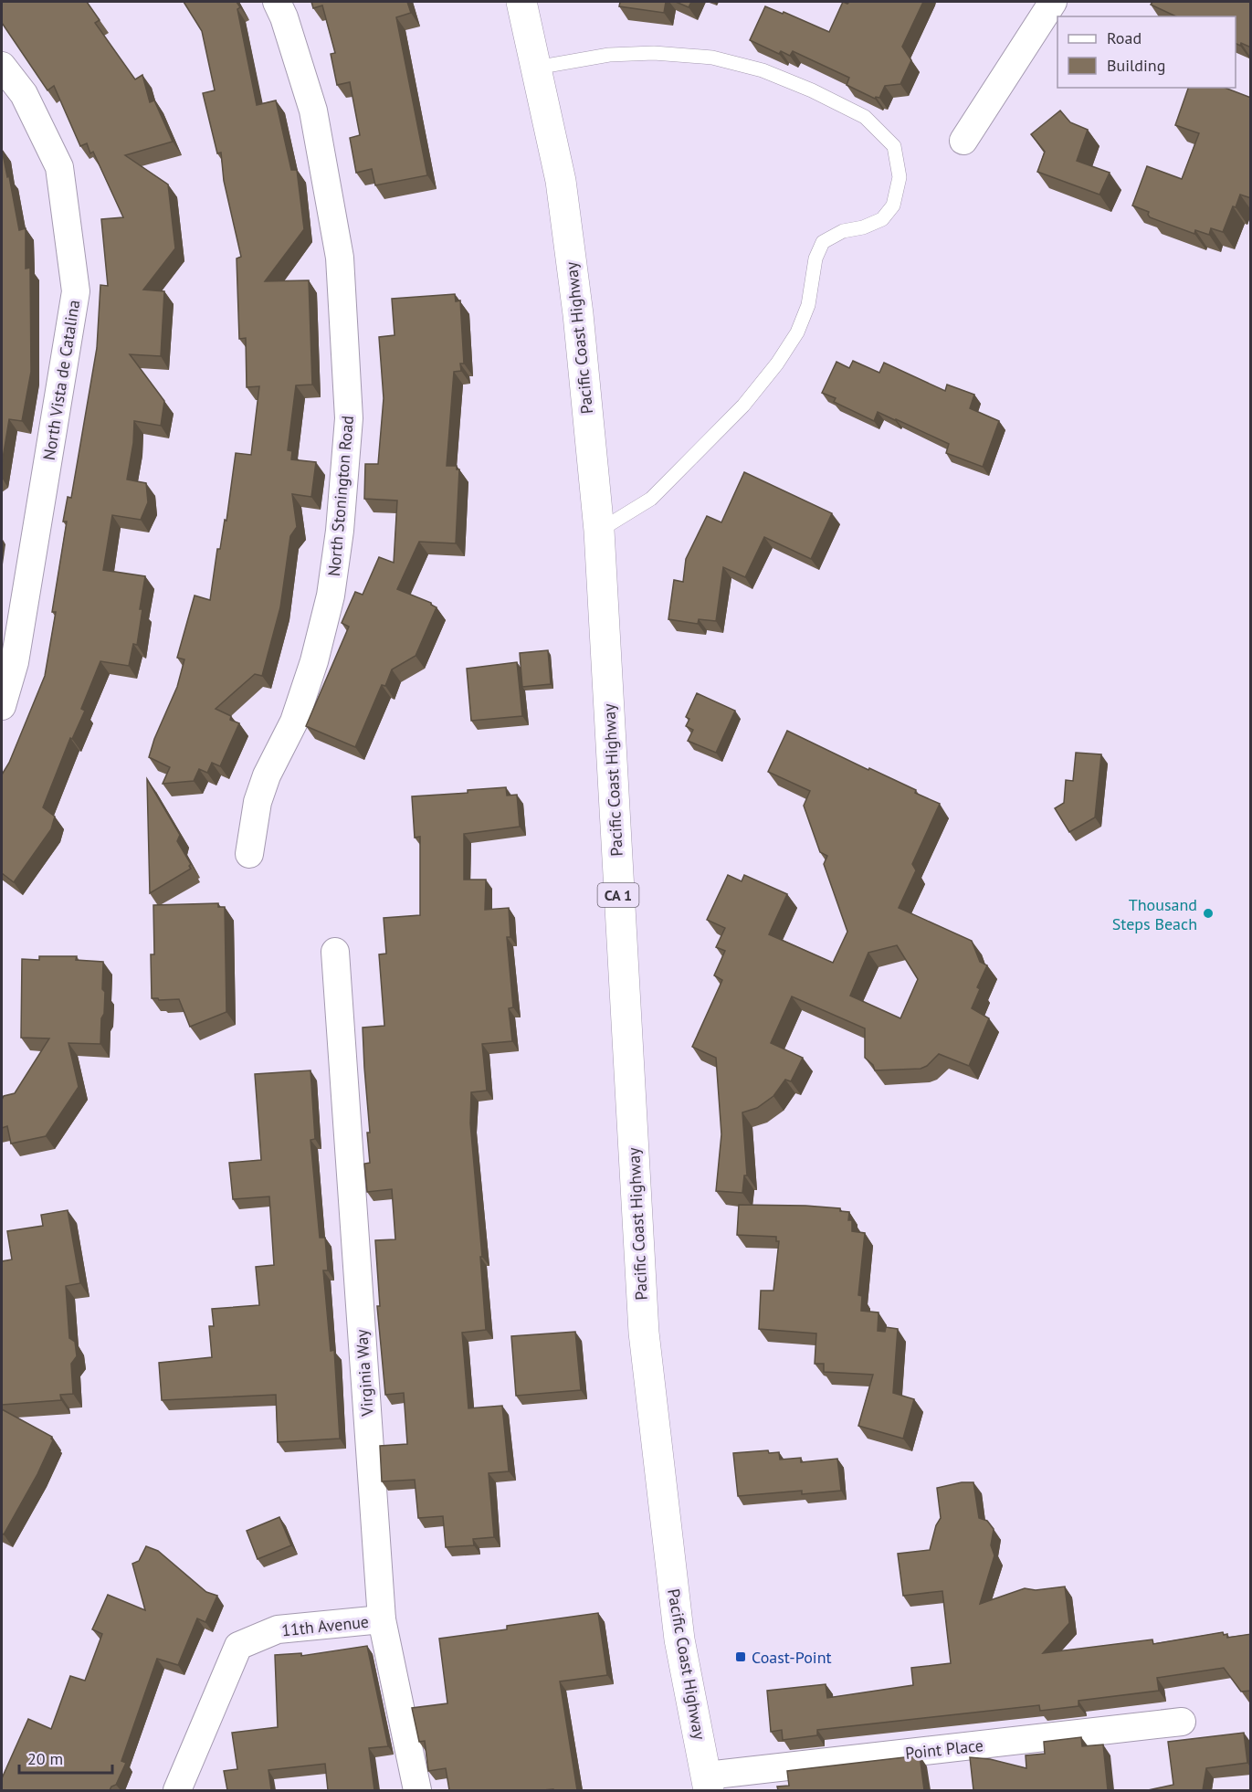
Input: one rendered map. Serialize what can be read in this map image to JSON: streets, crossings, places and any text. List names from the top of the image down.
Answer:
{
  "streets": {
    "highway": ["Pacific Coast Highway", "CA 1"],
    "street": [
      "North Vista de Catalina",
      "North Stonington Road",
      "Virginia Way",
      "11th Avenue",
      "Point Place"
    ]
  },
  "crossings": [
    ["Pacific Coast Highway", "Point Place"],
    ["Virginia Way", "11th Avenue"]
  ],
  "places": {
    "other": ["Thousand Steps Beach"],
    "transit": ["Coast-Point"]
  },
  "legend": ["Road", "Building"],
  "scale_bar": "20 m"
}
